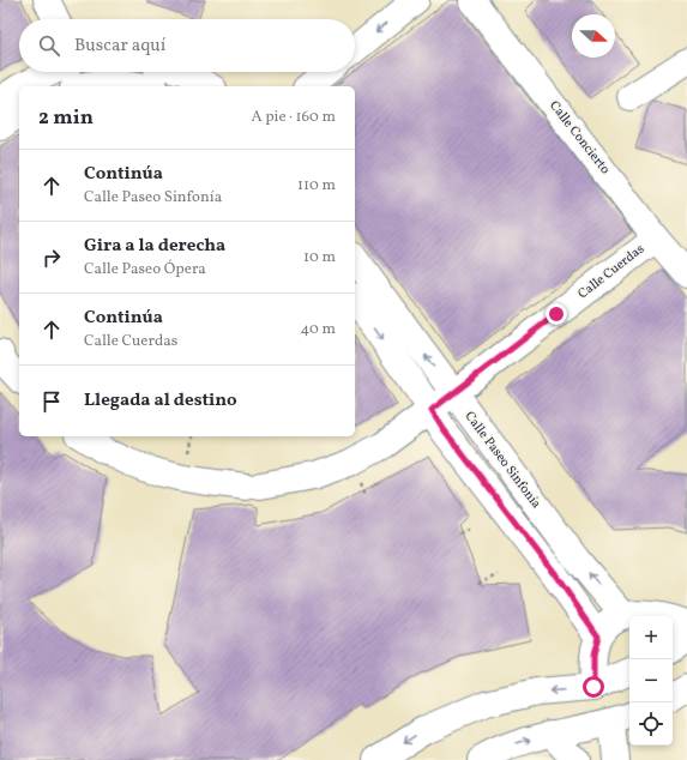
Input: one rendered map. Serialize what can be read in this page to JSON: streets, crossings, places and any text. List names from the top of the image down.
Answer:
{
  "streets": {
    "street": ["Calle Concierto", "Calle Cuerdas", "Calle Paseo Sinfonía"]
  },
  "crossings": [
    ["Calle Concierto", "Calle Cuerdas"],
    ["Calle Cuerdas", "Calle Paseo Sinfonía"]
  ],
  "north": "right",
  "page": {
    "search": "Buscar aquí",
    "heading": ["2 min", "A pie · 160 m"],
    "list": [
      ["Continúa", "Calle Paseo Sinfonía", "110 m"],
      ["Gira a la derecha", "Calle Paseo Ópera", "10 m"],
      ["Continúa", "Calle Cuerdas", "40 m"],
      "Llegada al destino"
    ],
    "map_buttons": ["+", "−"]
  }
}
